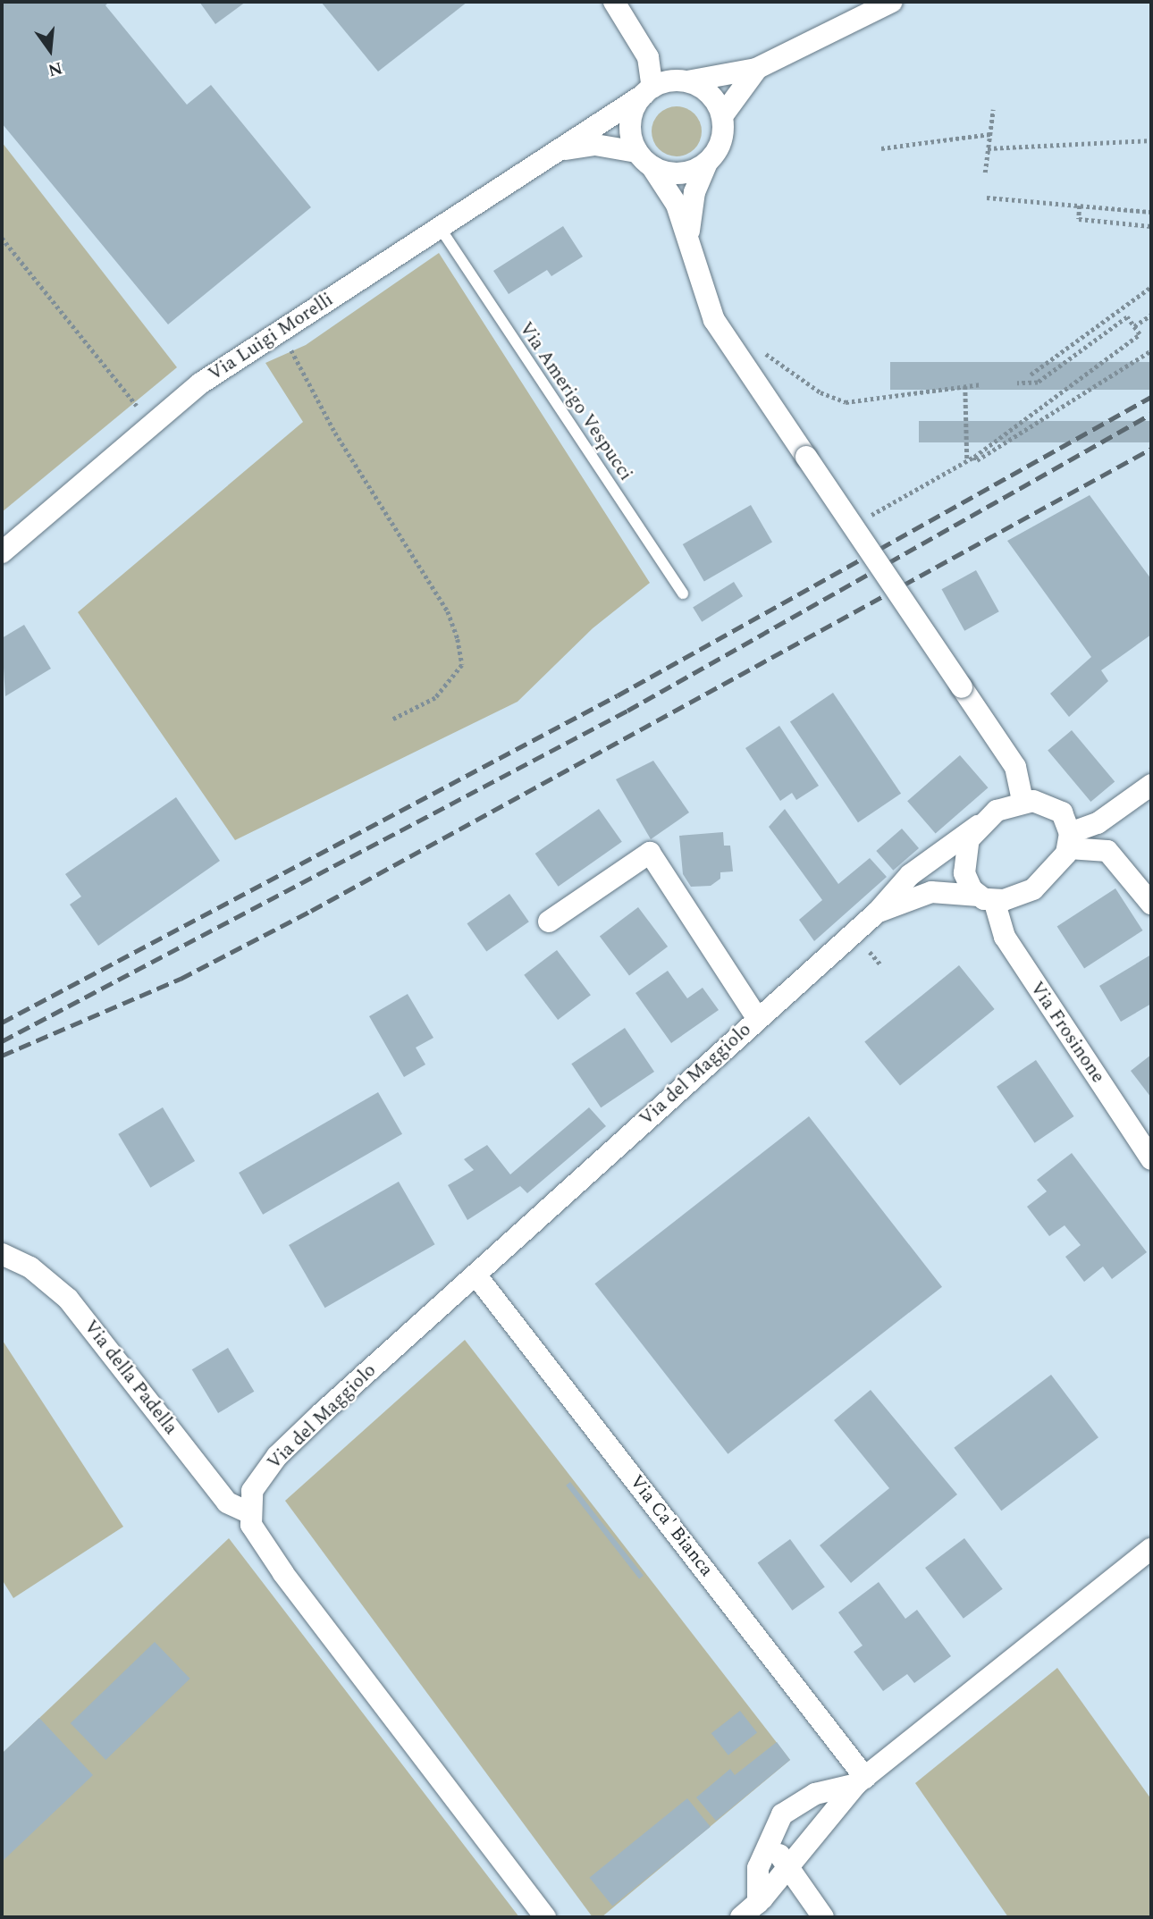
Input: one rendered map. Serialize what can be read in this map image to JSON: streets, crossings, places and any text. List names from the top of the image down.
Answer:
{
  "streets": {
    "street": [
      "Via Luigi Morelli",
      "Via Frosinone",
      "Via del Maggiolo",
      "Via della Padella",
      "Via Ca' Bianca"
    ],
    "lane": ["Via Amerigo Vespucci"]
  },
  "crossings": [
    ["Via Luigi Morelli", "Via Amerigo Vespucci"],
    ["Via Frosinone", "Via del Maggiolo"],
    ["Via del Maggiolo", "Via della Padella"],
    ["Via del Maggiolo", "Via Ca' Bianca"]
  ],
  "north": "bottom"
}
